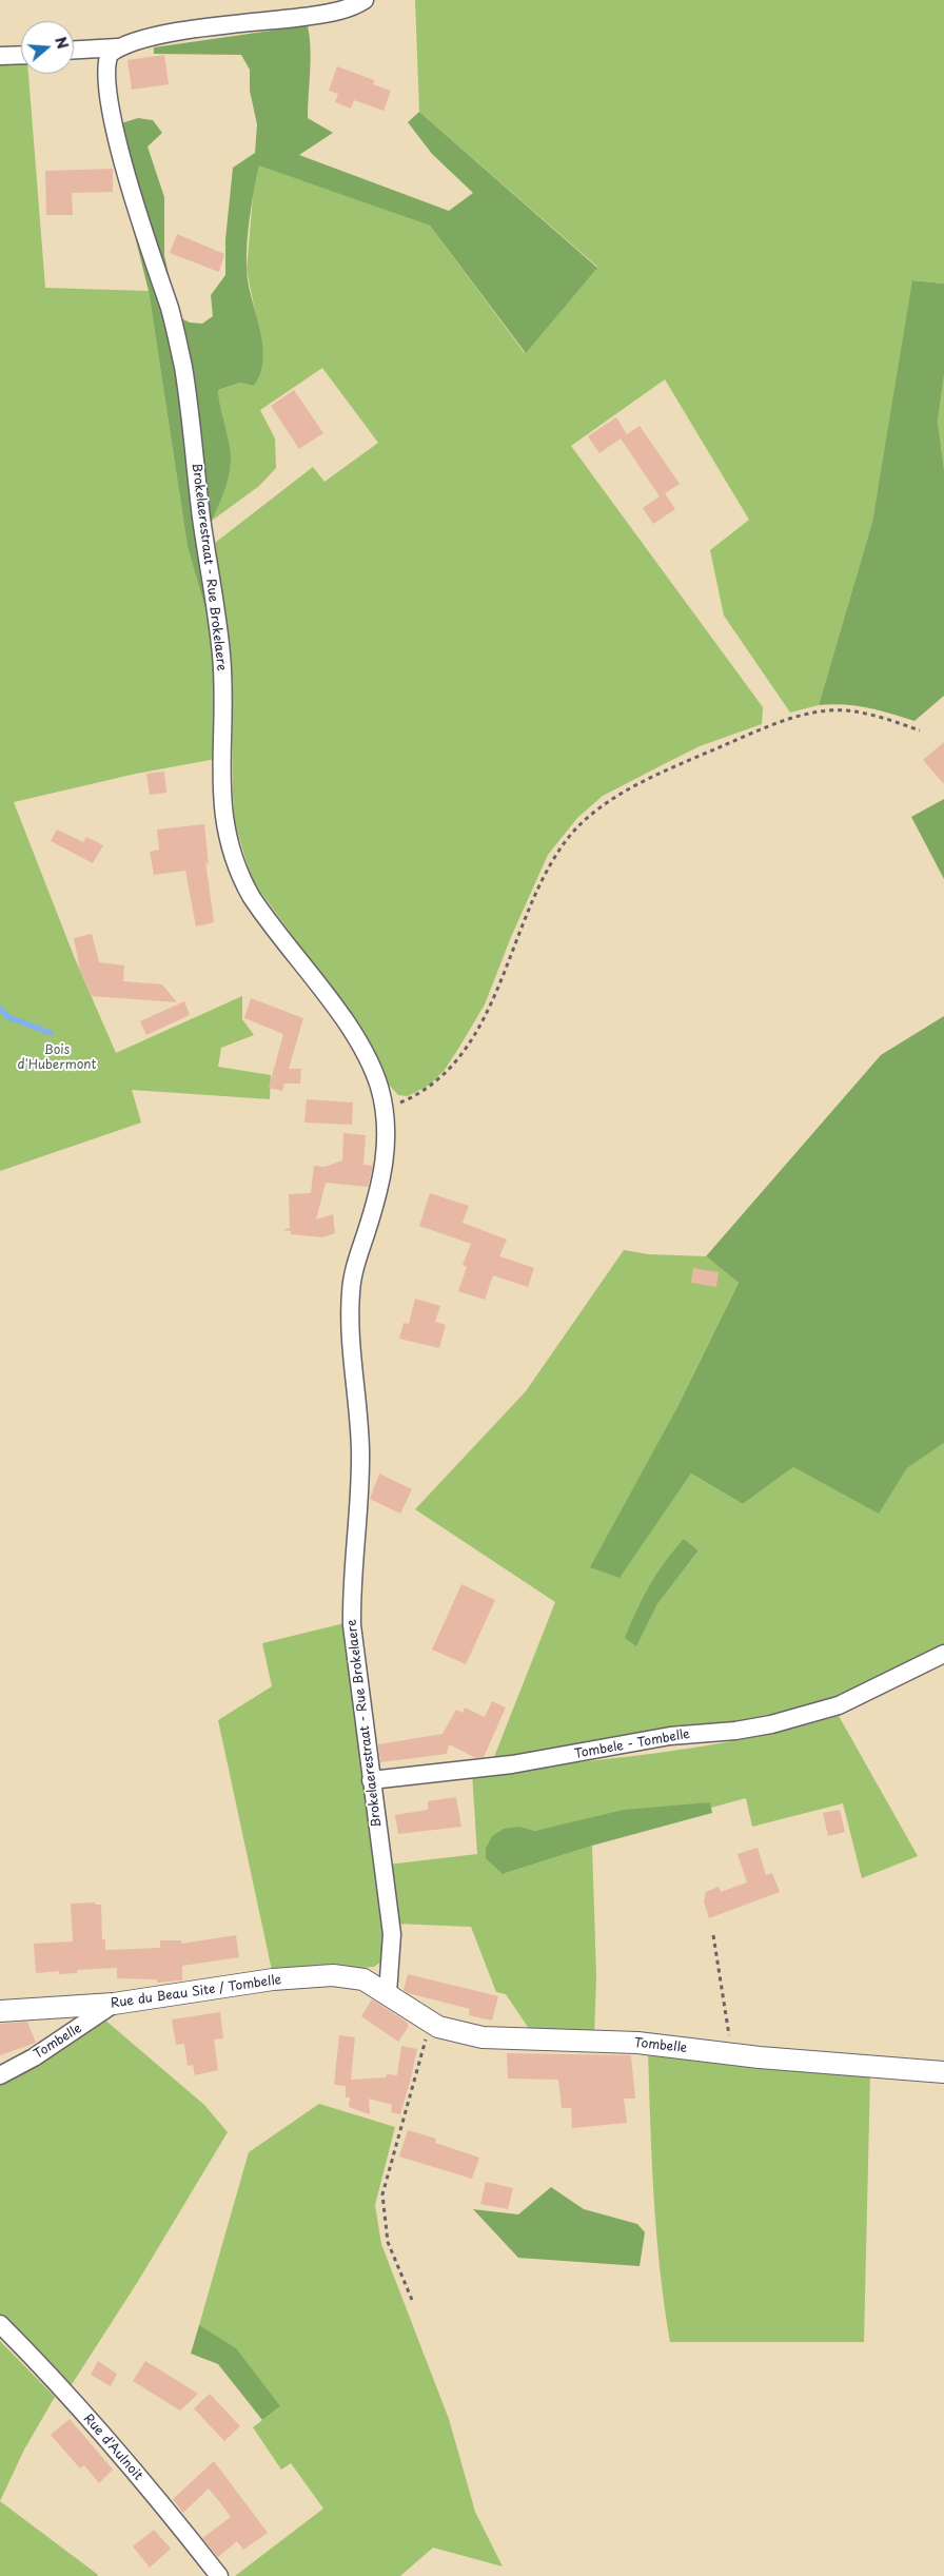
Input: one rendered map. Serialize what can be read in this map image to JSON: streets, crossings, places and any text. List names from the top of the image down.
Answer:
{
  "streets": {
    "street": [
      "Brokelaerestraat - Rue Brokelaere",
      "Tombele - Tombelle",
      "Rue du Beau Site / Tombelle",
      "Tombelle",
      "Rue d'Aulnoit"
    ]
  },
  "crossings": [
    ["Brokelaerestraat - Rue Brokelaere", "Tombele - Tombelle"],
    ["Brokelaerestraat - Rue Brokelaere", "Rue du Beau Site / Tombelle"],
    ["Brokelaerestraat - Rue Brokelaere", "Tombelle"],
    ["Rue du Beau Site / Tombelle", "Tombelle"]
  ],
  "parks": ["Bois d'Hubermont"],
  "north": "right"
}
